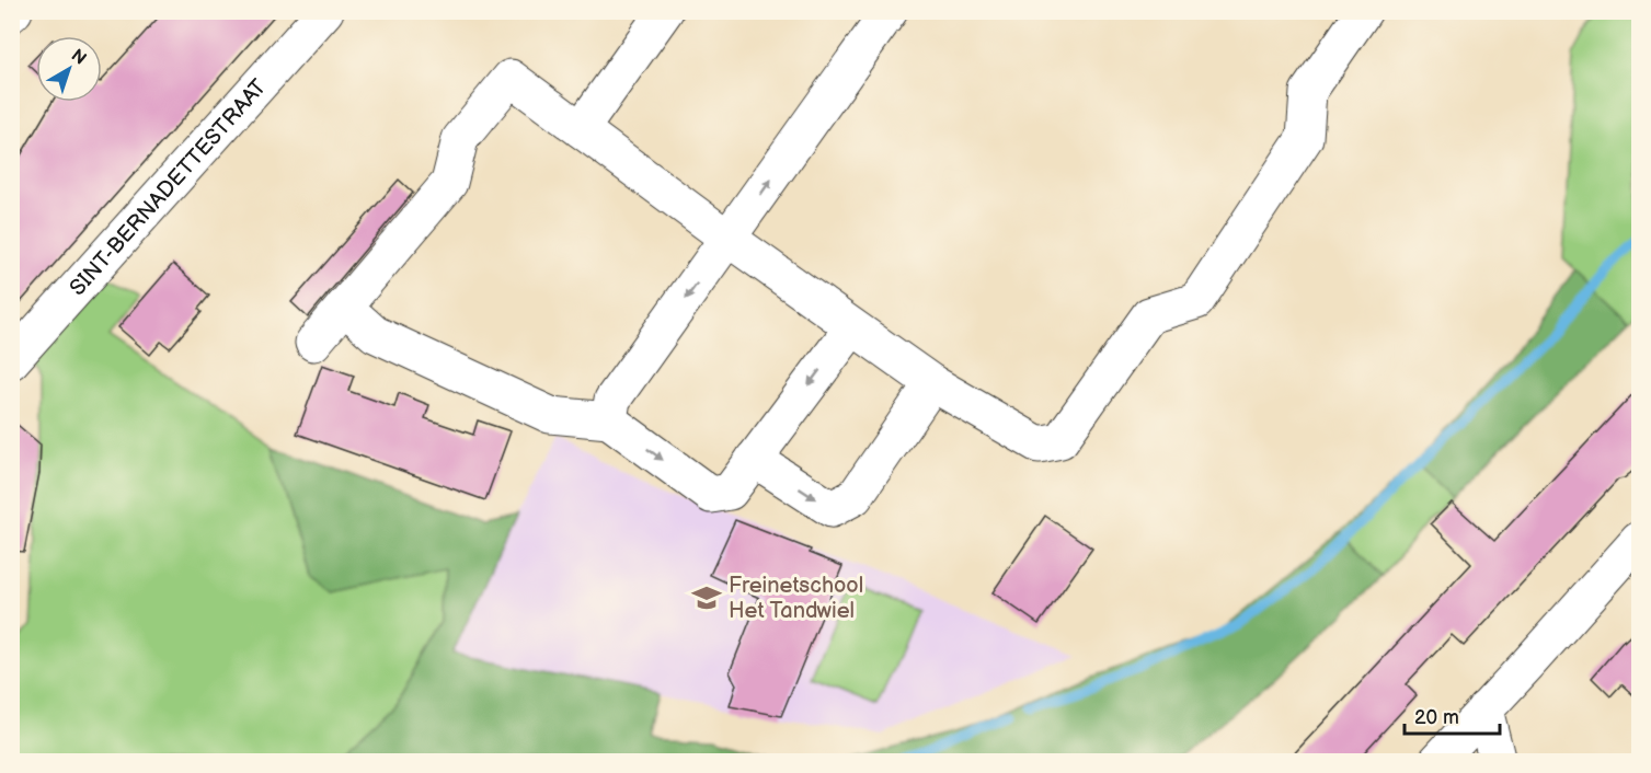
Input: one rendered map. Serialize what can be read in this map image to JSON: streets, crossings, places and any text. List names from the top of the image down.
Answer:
{
  "streets": {
    "street": ["SINT-BERNADETTESTRAAT"]
  },
  "places": {
    "school or university": ["Freinetschool Het Tandwiel"]
  },
  "scale_bar": "20 m",
  "north": "top right"
}
